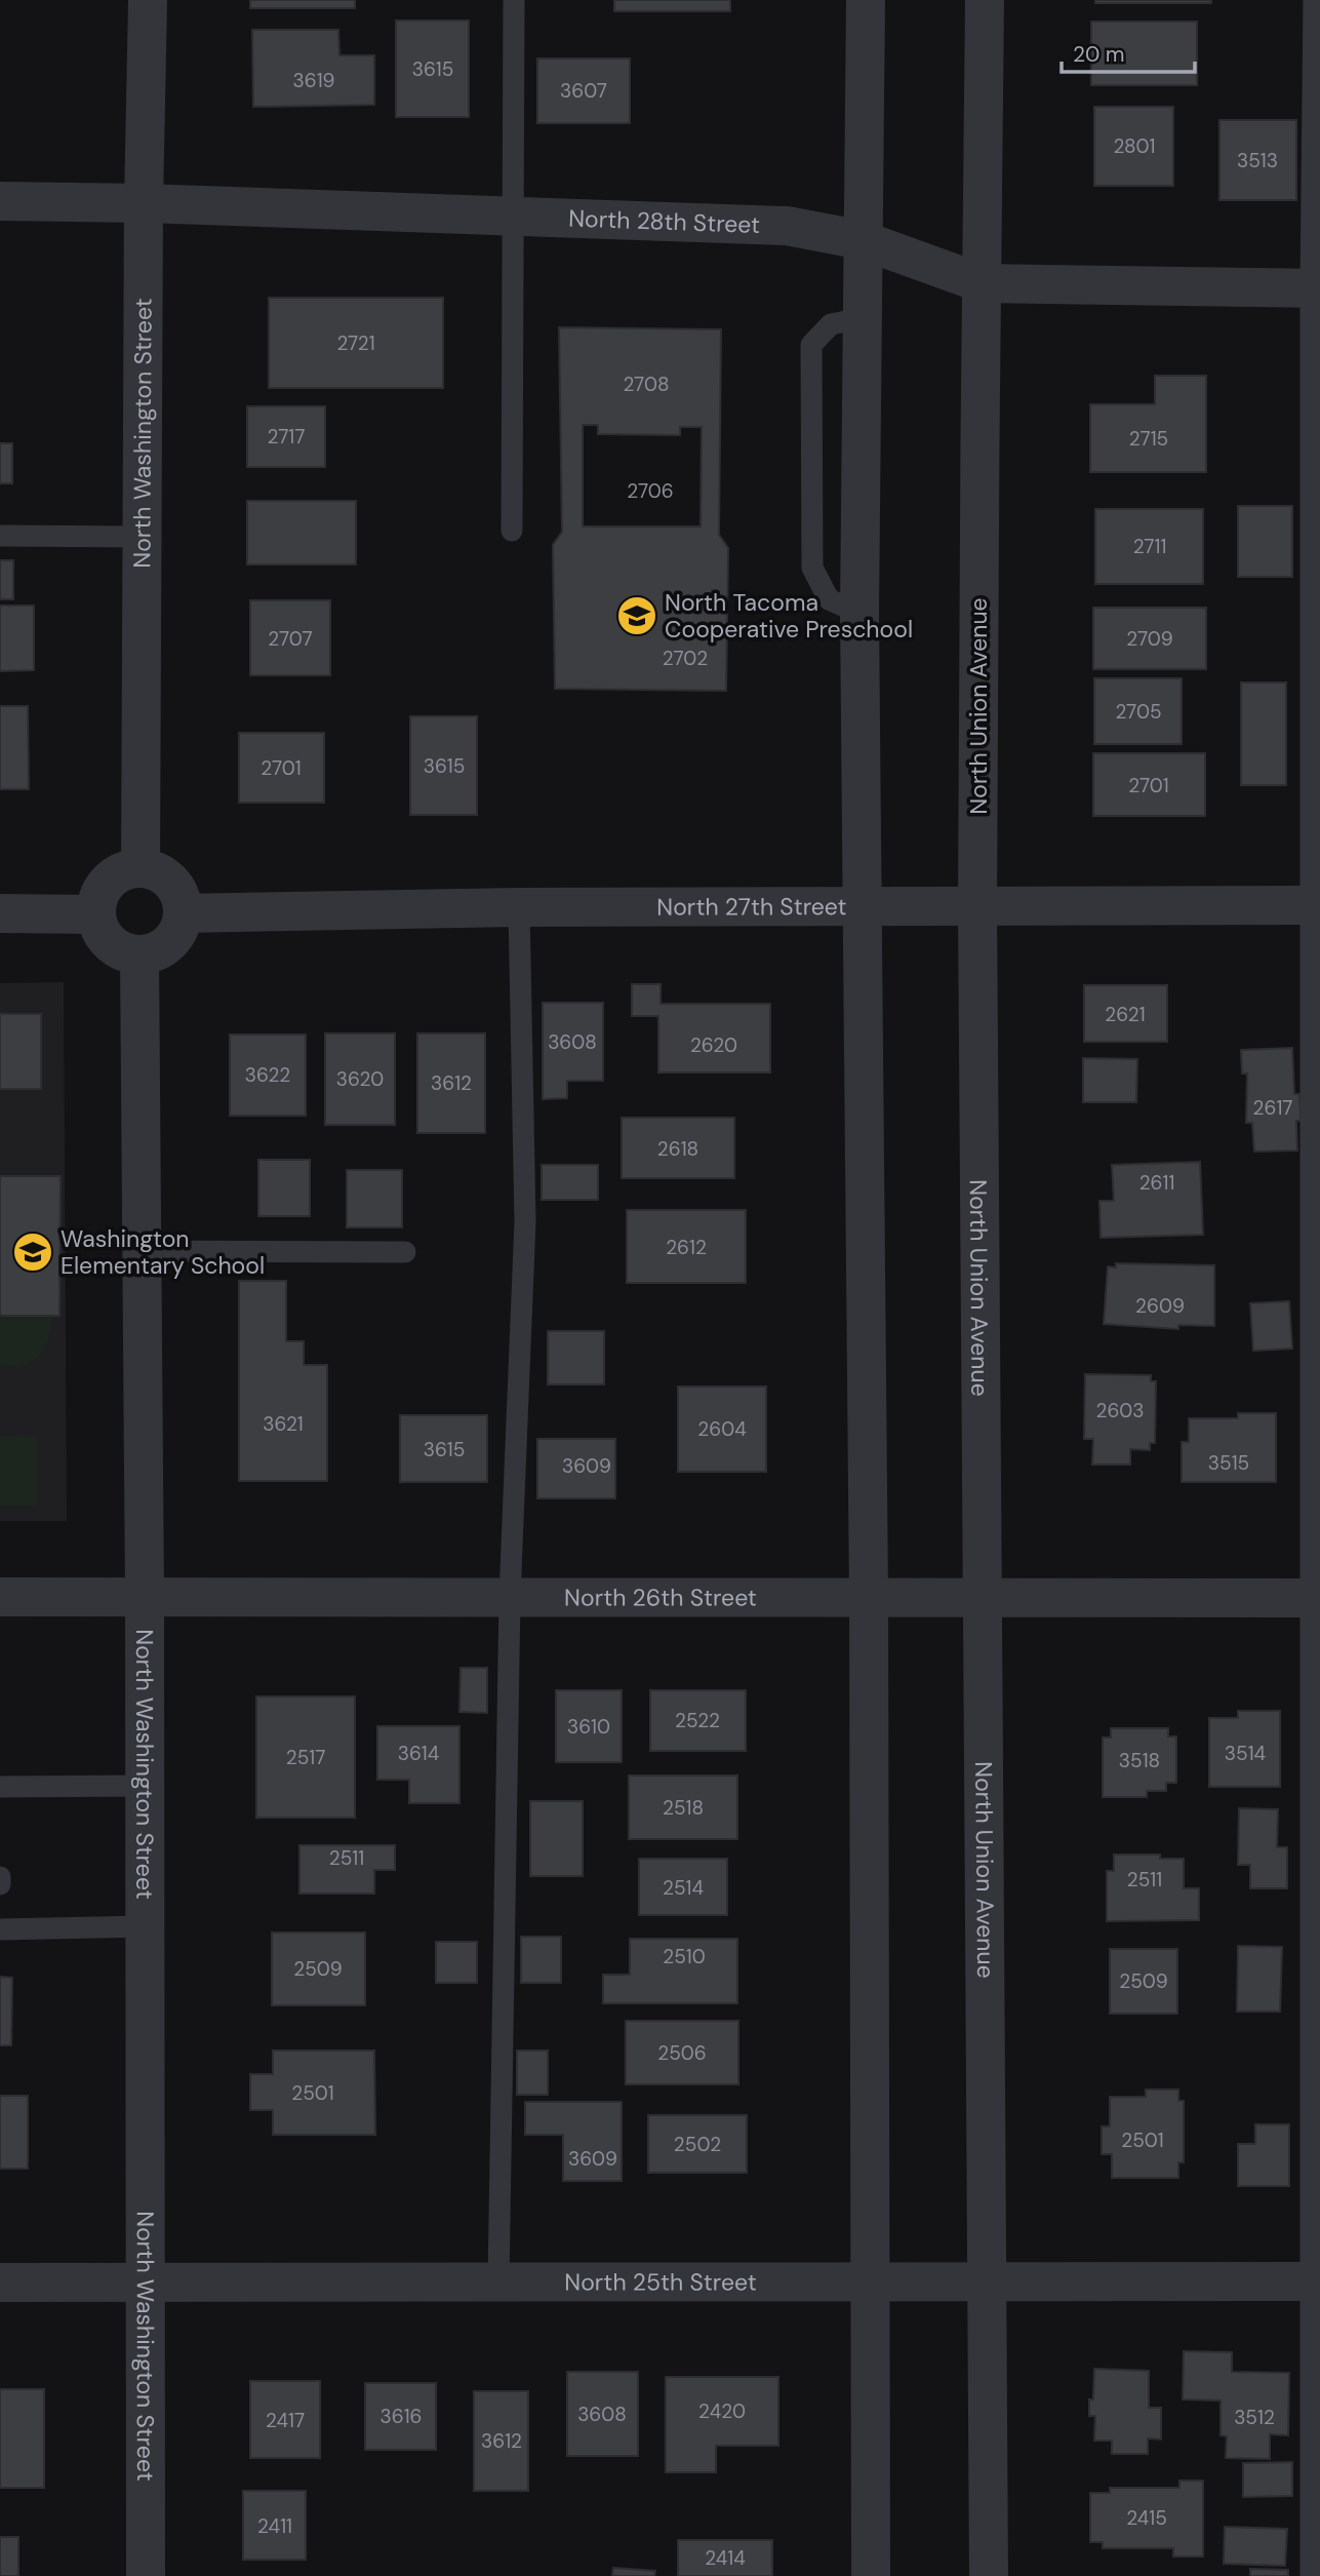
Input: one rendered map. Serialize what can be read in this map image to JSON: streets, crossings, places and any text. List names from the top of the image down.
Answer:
{
  "streets": {
    "street": [
      "North 28th Street",
      "North Washington Street",
      "North Union Avenue",
      "North 27th Street",
      "North 26th Street",
      "North 25th Street"
    ]
  },
  "crossings": [
    ["North 28th Street", "North Washington Street"],
    ["North 28th Street", "North Union Avenue"],
    ["North Washington Street", "North 27th Street"],
    ["North Washington Street", "North 26th Street"],
    ["North Washington Street", "North 25th Street"],
    ["North Union Avenue", "North 27th Street"],
    ["North Union Avenue", "North 26th Street"],
    ["North Union Avenue", "North 25th Street"]
  ],
  "places": {
    "school or university": ["North Tacoma Cooperative Preschool", "Washington Elementary School"]
  },
  "house_numbers": [
    "3615",
    "3619",
    "3607",
    "2801",
    "3513",
    "2721",
    "2708",
    "2717",
    "2715",
    "2706",
    "2711",
    "2707",
    "2709",
    "2702",
    "2705",
    "3615",
    "2701",
    "2701",
    "2621",
    "3608",
    "2620",
    "3622",
    "3620",
    "3612",
    "2617",
    "2618",
    "2611",
    "2612",
    "2609",
    "2603",
    "3621",
    "2604",
    "3615",
    "3515",
    "3609",
    "2522",
    "3610",
    "3614",
    "3514",
    "2517",
    "3518",
    "2518",
    "2511",
    "2511",
    "2514",
    "2510",
    "2509",
    "2509",
    "2506",
    "2501",
    "2501",
    "2502",
    "3609",
    "2420",
    "3608",
    "3616",
    "3512",
    "2417",
    "3612",
    "2415",
    "2411",
    "2414"
  ],
  "scale_bar": "20 m"
}
